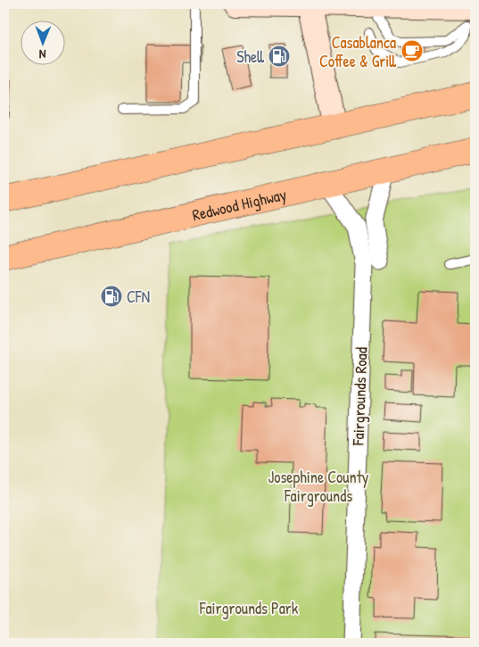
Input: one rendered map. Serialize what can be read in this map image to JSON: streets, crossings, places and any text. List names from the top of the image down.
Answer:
{
  "streets": {
    "highway": ["Redwood Highway"],
    "street": ["Fairgrounds Road"]
  },
  "crossings": [
    ["Redwood Highway", "Fairgrounds Road"]
  ],
  "parks": ["Josephine County Fairgrounds", "Fairgrounds Park"],
  "places": {
    "cafe": ["Casablanca Coffee & Grill"],
    "fuel station": ["Shell", "CFN"]
  },
  "north": "bottom"
}
